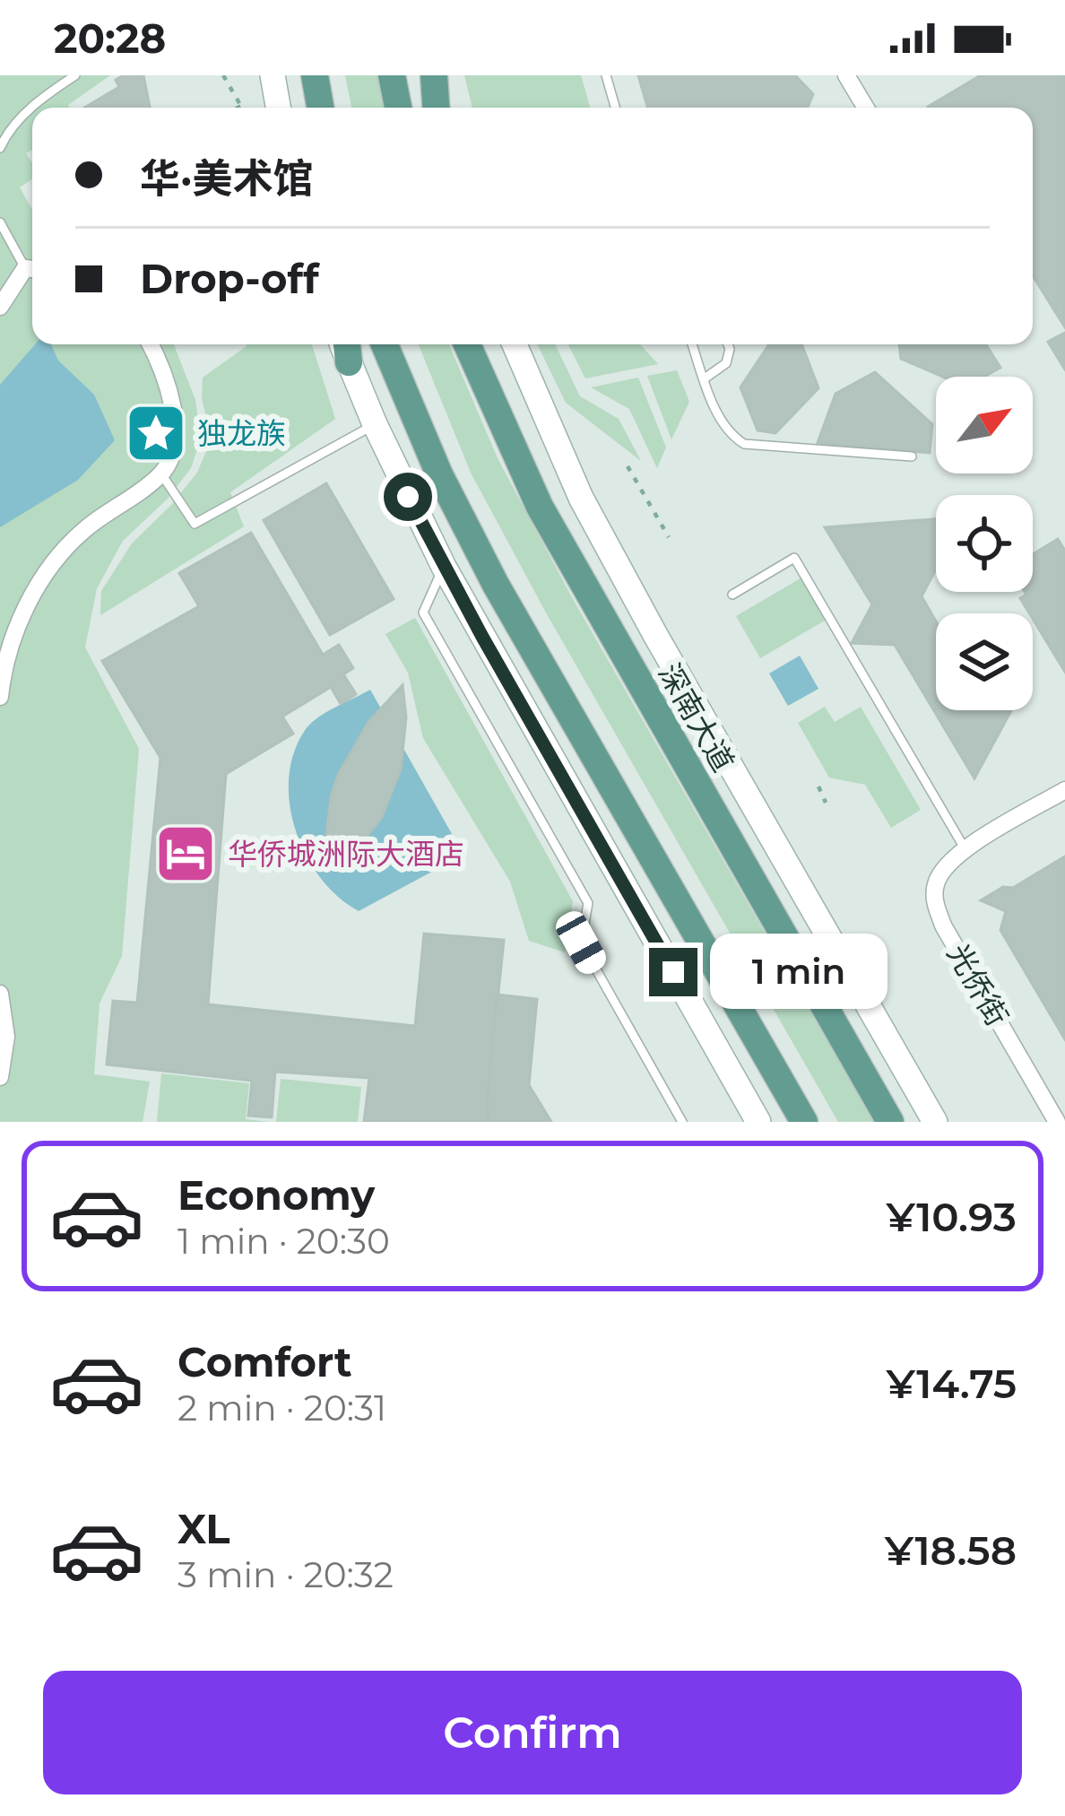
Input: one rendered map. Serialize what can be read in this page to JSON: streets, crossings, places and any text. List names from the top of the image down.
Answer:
{
  "streets": {
    "main road": ["深南大道"],
    "street": ["光侨街"]
  },
  "places": {
    "place": ["独龙族"],
    "hotel": ["华侨城洲际大酒店"]
  },
  "north": "top right",
  "page": {
    "status": "20:28",
    "banner": ["华·美术馆", "Drop-off"],
    "bubble": "1 min",
    "list": [
      {
        "name": "Economy",
        "note": "1 min · 20:30",
        "value": "¥10.93"
      },
      {
        "name": "Comfort",
        "note": "2 min · 20:31",
        "value": "¥14.75"
      },
      {
        "name": "XL",
        "note": "3 min · 20:32",
        "value": "¥18.58"
      }
    ],
    "buttons": "Confirm"
  }
}
